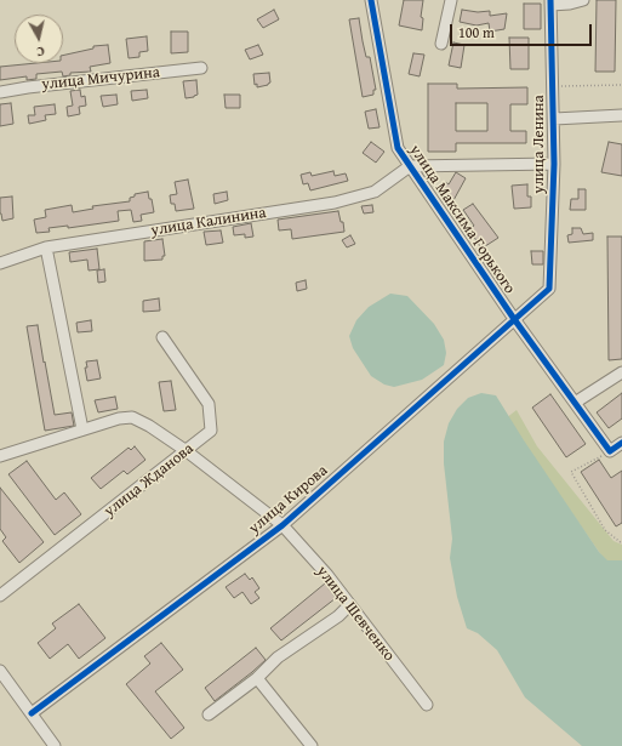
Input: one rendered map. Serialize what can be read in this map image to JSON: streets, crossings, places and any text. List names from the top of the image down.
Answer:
{
  "streets": {
    "street": [
      "улица Мичурина",
      "улица Ленина",
      "улица Максима Горького",
      "улица Калинина",
      "улица Жданова",
      "улица Кирова",
      "улица Шевченко"
    ]
  },
  "crossings": [
    ["улица Ленина", "улица Кирова"],
    ["улица Максима Горького", "улица Калинина"],
    ["улица Максима Горького", "улица Кирова"],
    ["улица Жданова", "улица Шевченко"],
    ["улица Кирова", "улица Шевченко"]
  ],
  "scale_bar": "100 m",
  "north": "bottom"
}
